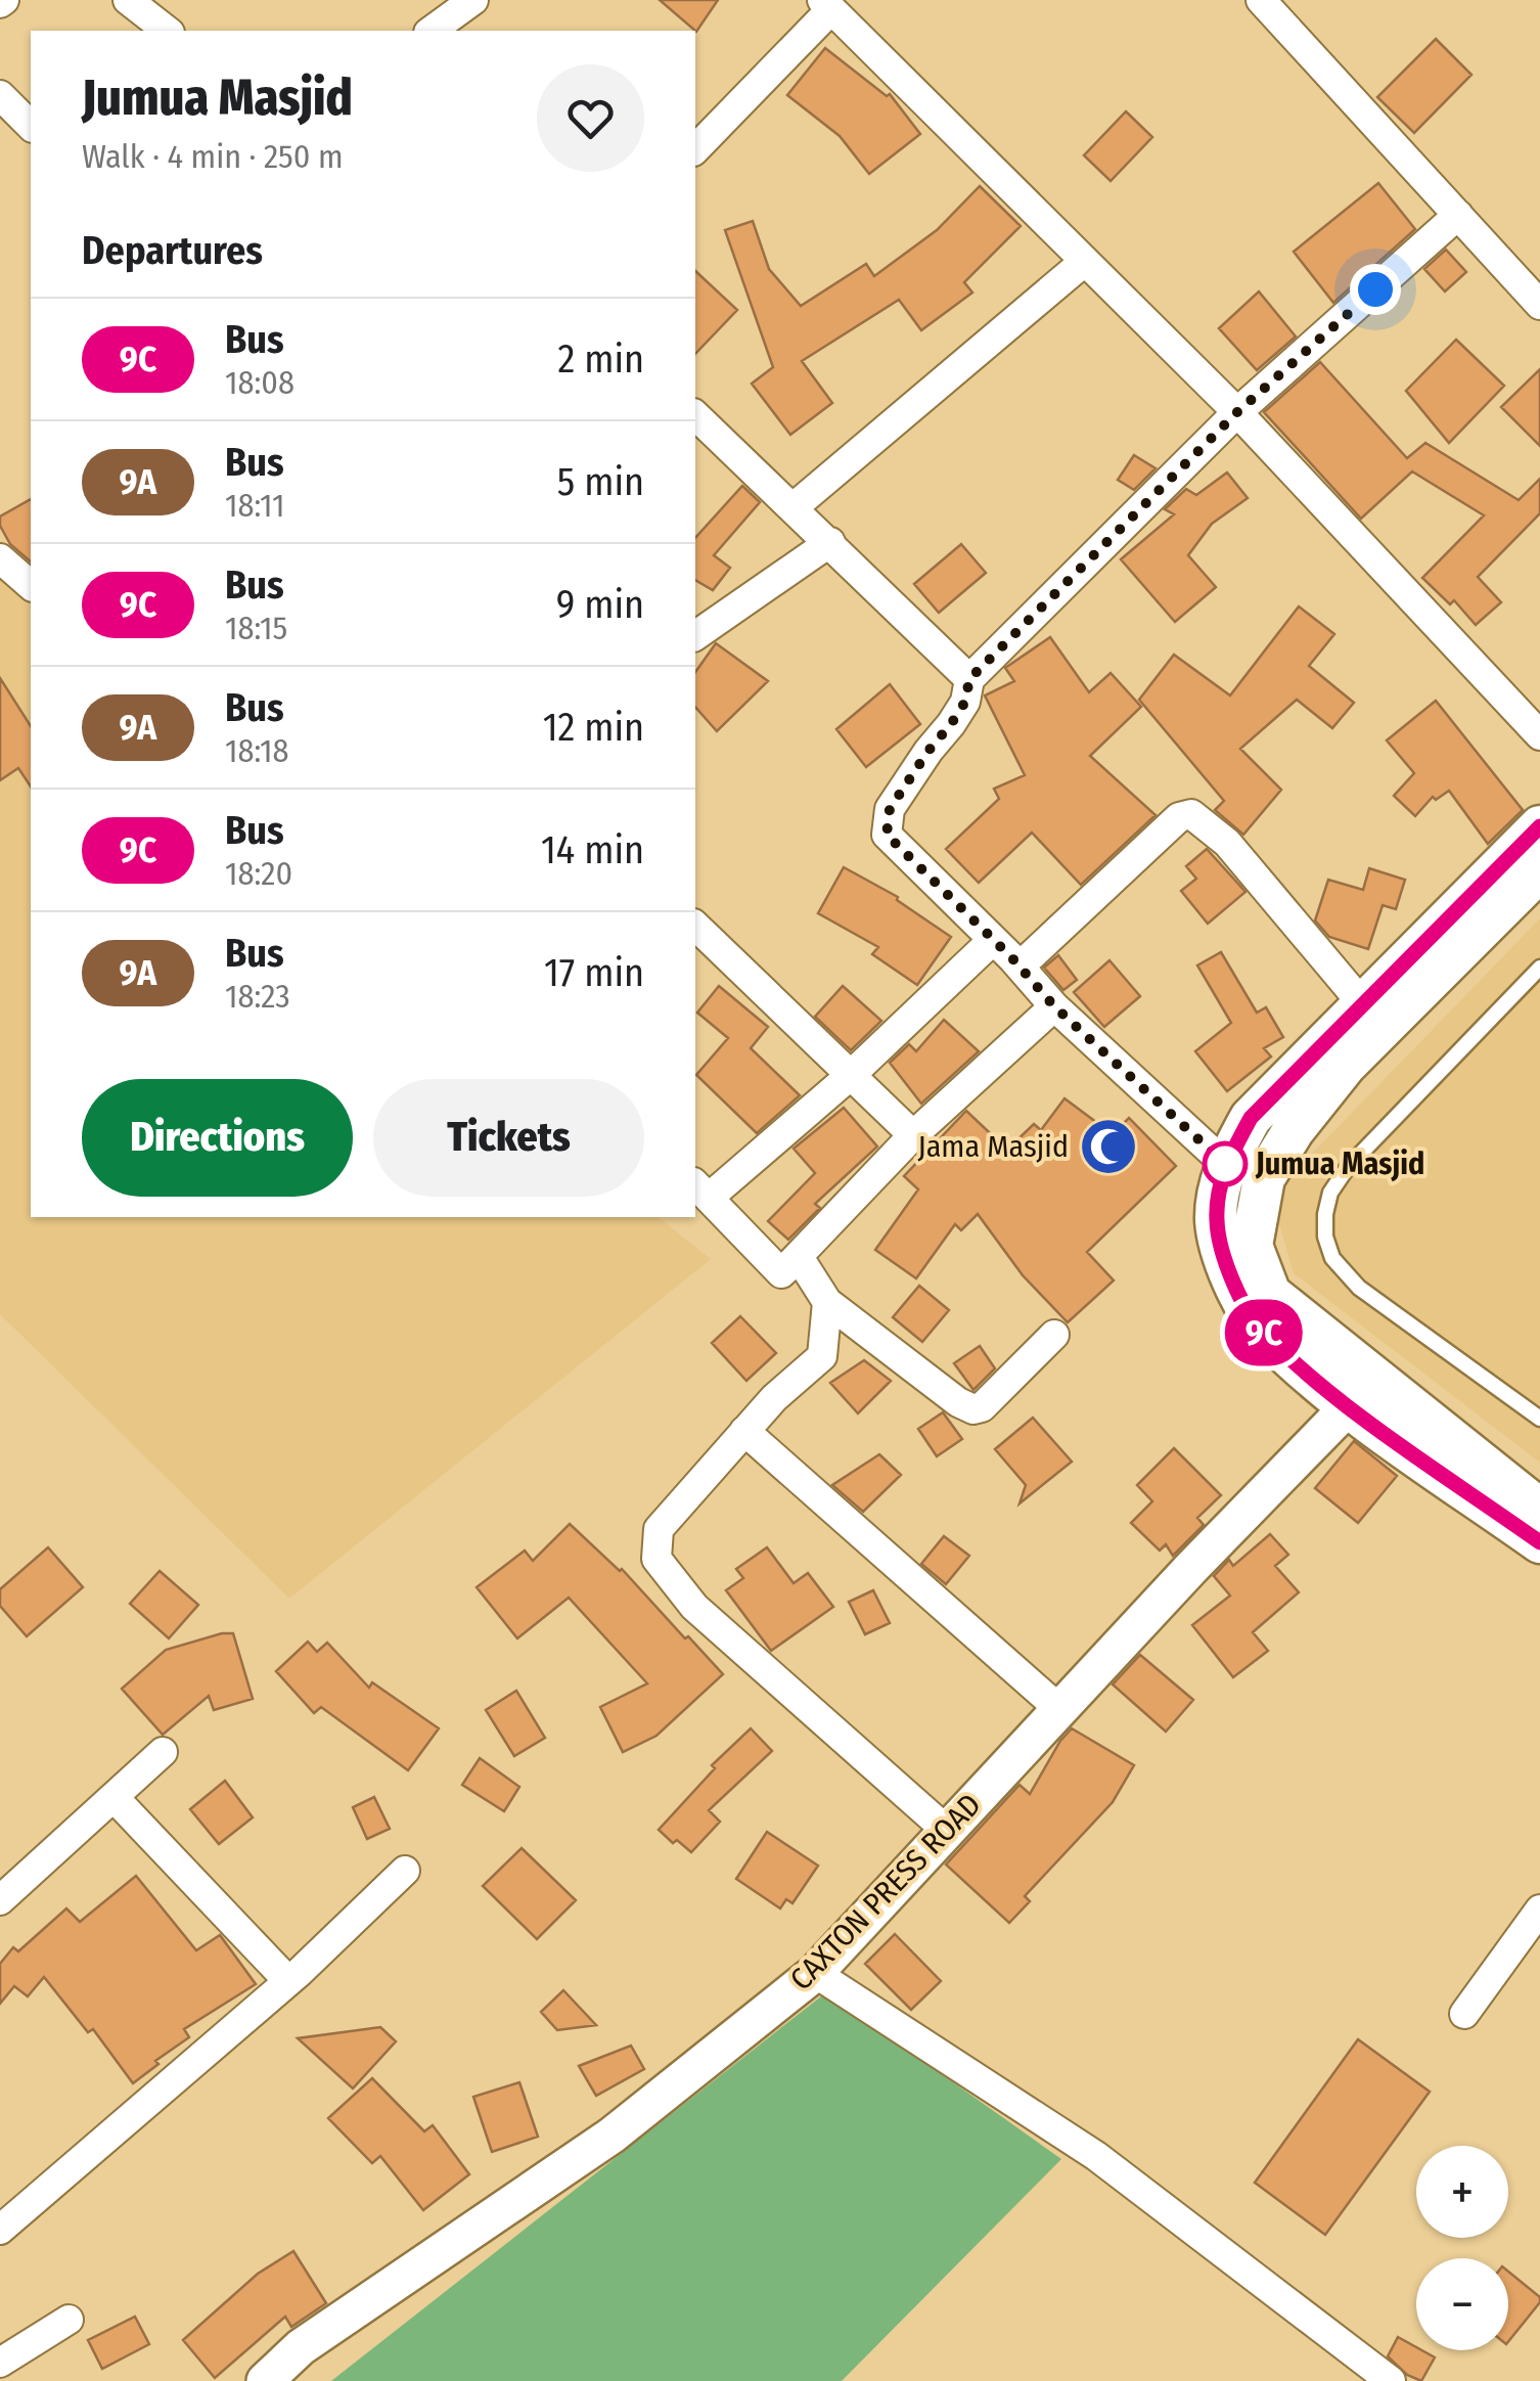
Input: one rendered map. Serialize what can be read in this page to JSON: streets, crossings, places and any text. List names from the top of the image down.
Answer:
{
  "streets": {
    "street": ["CAXTON PRESS ROAD"]
  },
  "places": {
    "mosque": ["Jama Masjid"],
    "other": ["Jumua Masjid"]
  },
  "lines": ["bus line 9C"],
  "page": {
    "on_map": "9C",
    "heading": [
      ["Jumua Masjid", "Walk · 4 min · 250 m"],
      "Departures"
    ],
    "list": [
      {
        "mark": "9C",
        "name": "Bus",
        "note": "18:08",
        "value": "2 min"
      },
      {
        "mark": "9A",
        "name": "Bus",
        "note": "18:11",
        "value": "5 min"
      },
      {
        "mark": "9C",
        "name": "Bus",
        "note": "18:15",
        "value": "9 min"
      },
      {
        "mark": "9A",
        "name": "Bus",
        "note": "18:18",
        "value": "12 min"
      },
      {
        "mark": "9C",
        "name": "Bus",
        "note": "18:20",
        "value": "14 min"
      },
      {
        "mark": "9A",
        "name": "Bus",
        "note": "18:23",
        "value": "17 min"
      }
    ],
    "buttons": ["Directions", "Tickets"],
    "map_buttons": ["+", "−"]
  }
}
